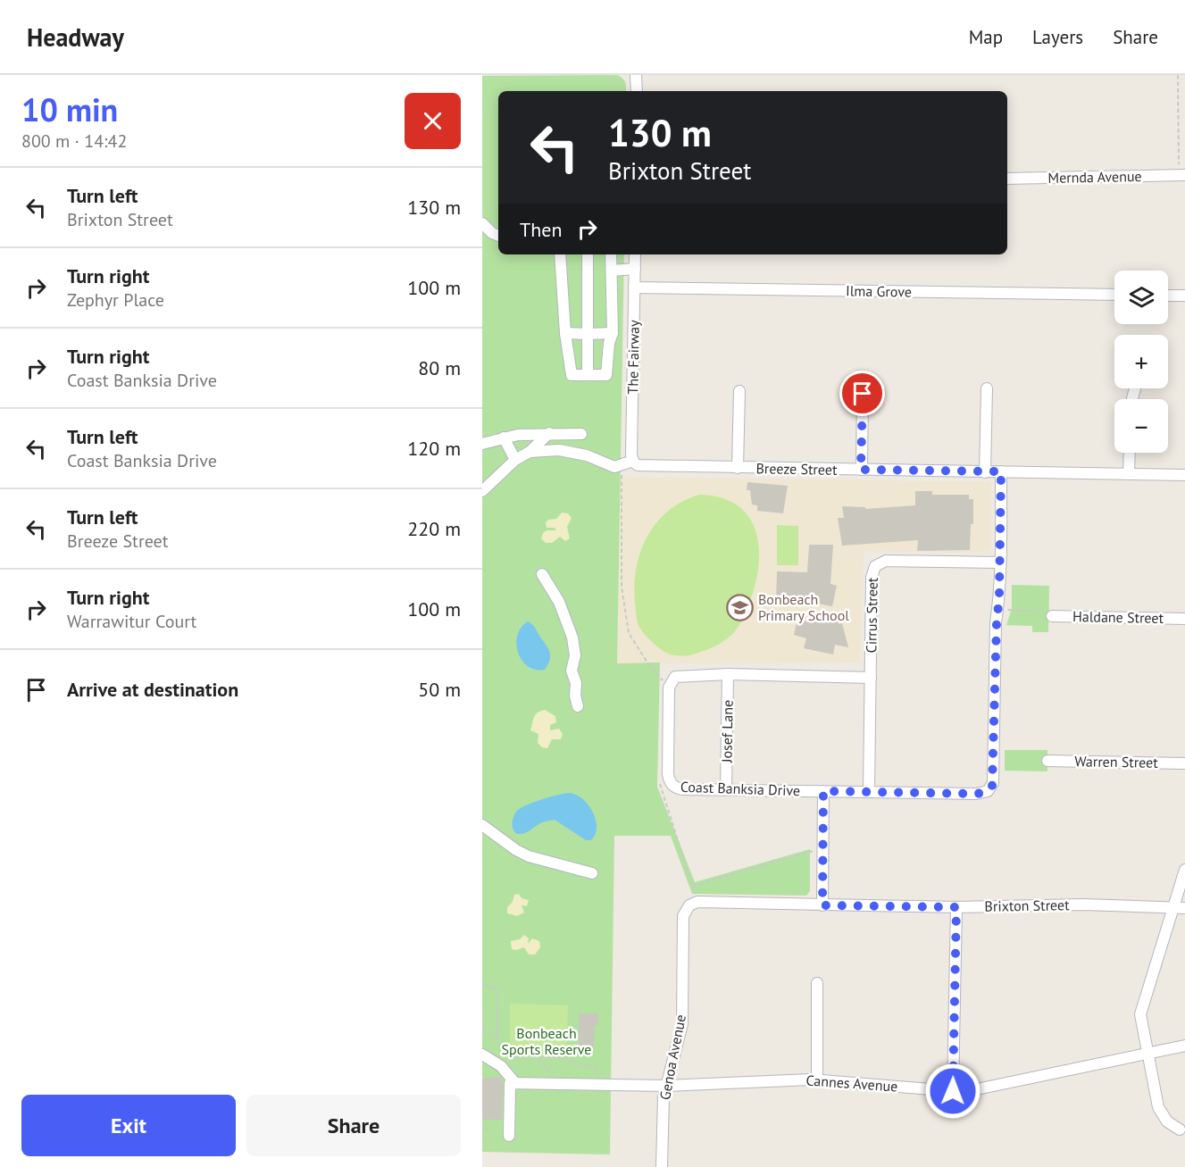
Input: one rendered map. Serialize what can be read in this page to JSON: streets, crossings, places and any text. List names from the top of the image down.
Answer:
{
  "streets": {
    "street": [
      "Mernda Avenue",
      "Ilma Grove",
      "The Fairway",
      "Breeze Street",
      "Cirrus Street",
      "Haldane Street",
      "Josef Lane",
      "Warren Street",
      "Coast Banksia Drive",
      "Brixton Street",
      "Genoa Avenue",
      "Cannes Avenue"
    ]
  },
  "crossings": [
    ["Ilma Grove", "The Fairway"],
    ["The Fairway", "Breeze Street"],
    ["Breeze Street", "Coast Banksia Drive"],
    ["Cirrus Street", "Coast Banksia Drive"],
    ["Josef Lane", "Coast Banksia Drive"],
    ["Brixton Street", "Genoa Avenue"],
    ["Genoa Avenue", "Cannes Avenue"]
  ],
  "parks": ["Bonbeach Sports Reserve"],
  "places": {
    "school or university": ["Bonbeach Primary School"]
  },
  "page": {
    "header": "Headway",
    "nav": ["Map", "Layers", "Share"],
    "heading": ["10 min", "800 m · 14:42"],
    "turn": ["130 m", "Brixton Street"],
    "list": [
      {
        "name": "Turn left",
        "note": "Brixton Street",
        "value": "130 m"
      },
      {
        "name": "Turn right",
        "note": "Zephyr Place",
        "value": "100 m"
      },
      {
        "name": "Turn right",
        "note": "Coast Banksia Drive",
        "value": "80 m"
      },
      {
        "name": "Turn left",
        "note": "Coast Banksia Drive",
        "value": "120 m"
      },
      {
        "name": "Turn left",
        "note": "Breeze Street",
        "value": "220 m"
      },
      {
        "name": "Turn right",
        "note": "Warrawitur Court",
        "value": "100 m"
      },
      {
        "name": "Arrive at destination",
        "value": "50 m"
      }
    ],
    "then": "Then",
    "map_buttons": ["+", "−"],
    "buttons": ["Exit", "Share"]
  }
}
